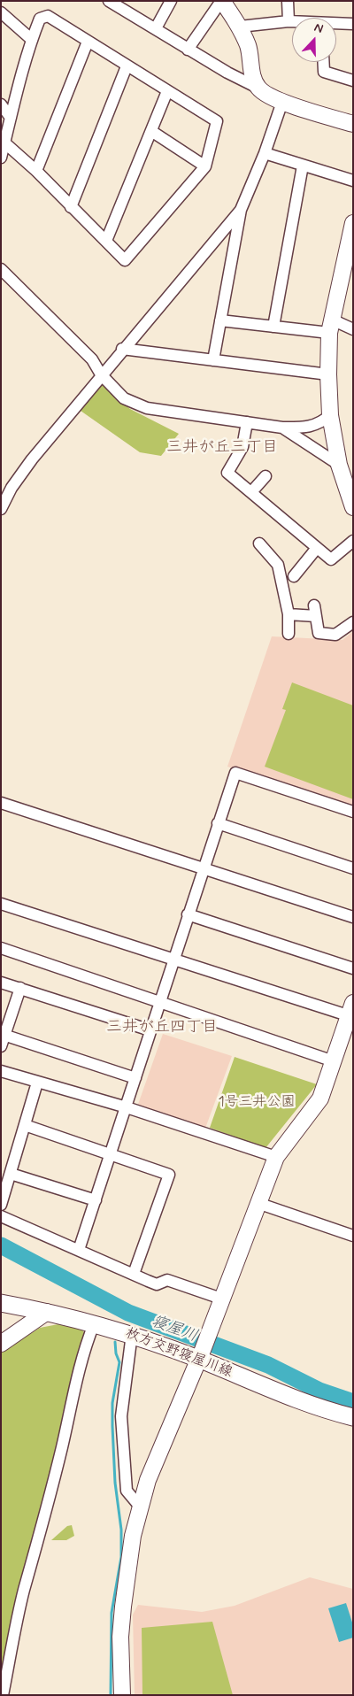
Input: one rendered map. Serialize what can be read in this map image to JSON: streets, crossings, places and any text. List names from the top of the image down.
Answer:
{
  "streets": {
    "main road": ["枚方交野寝屋川線"]
  },
  "districts": ["三井が丘三丁目", "三井が丘四丁目"],
  "water": ["寝屋川"],
  "parks": ["1号三井公園"],
  "north": "top"
}
